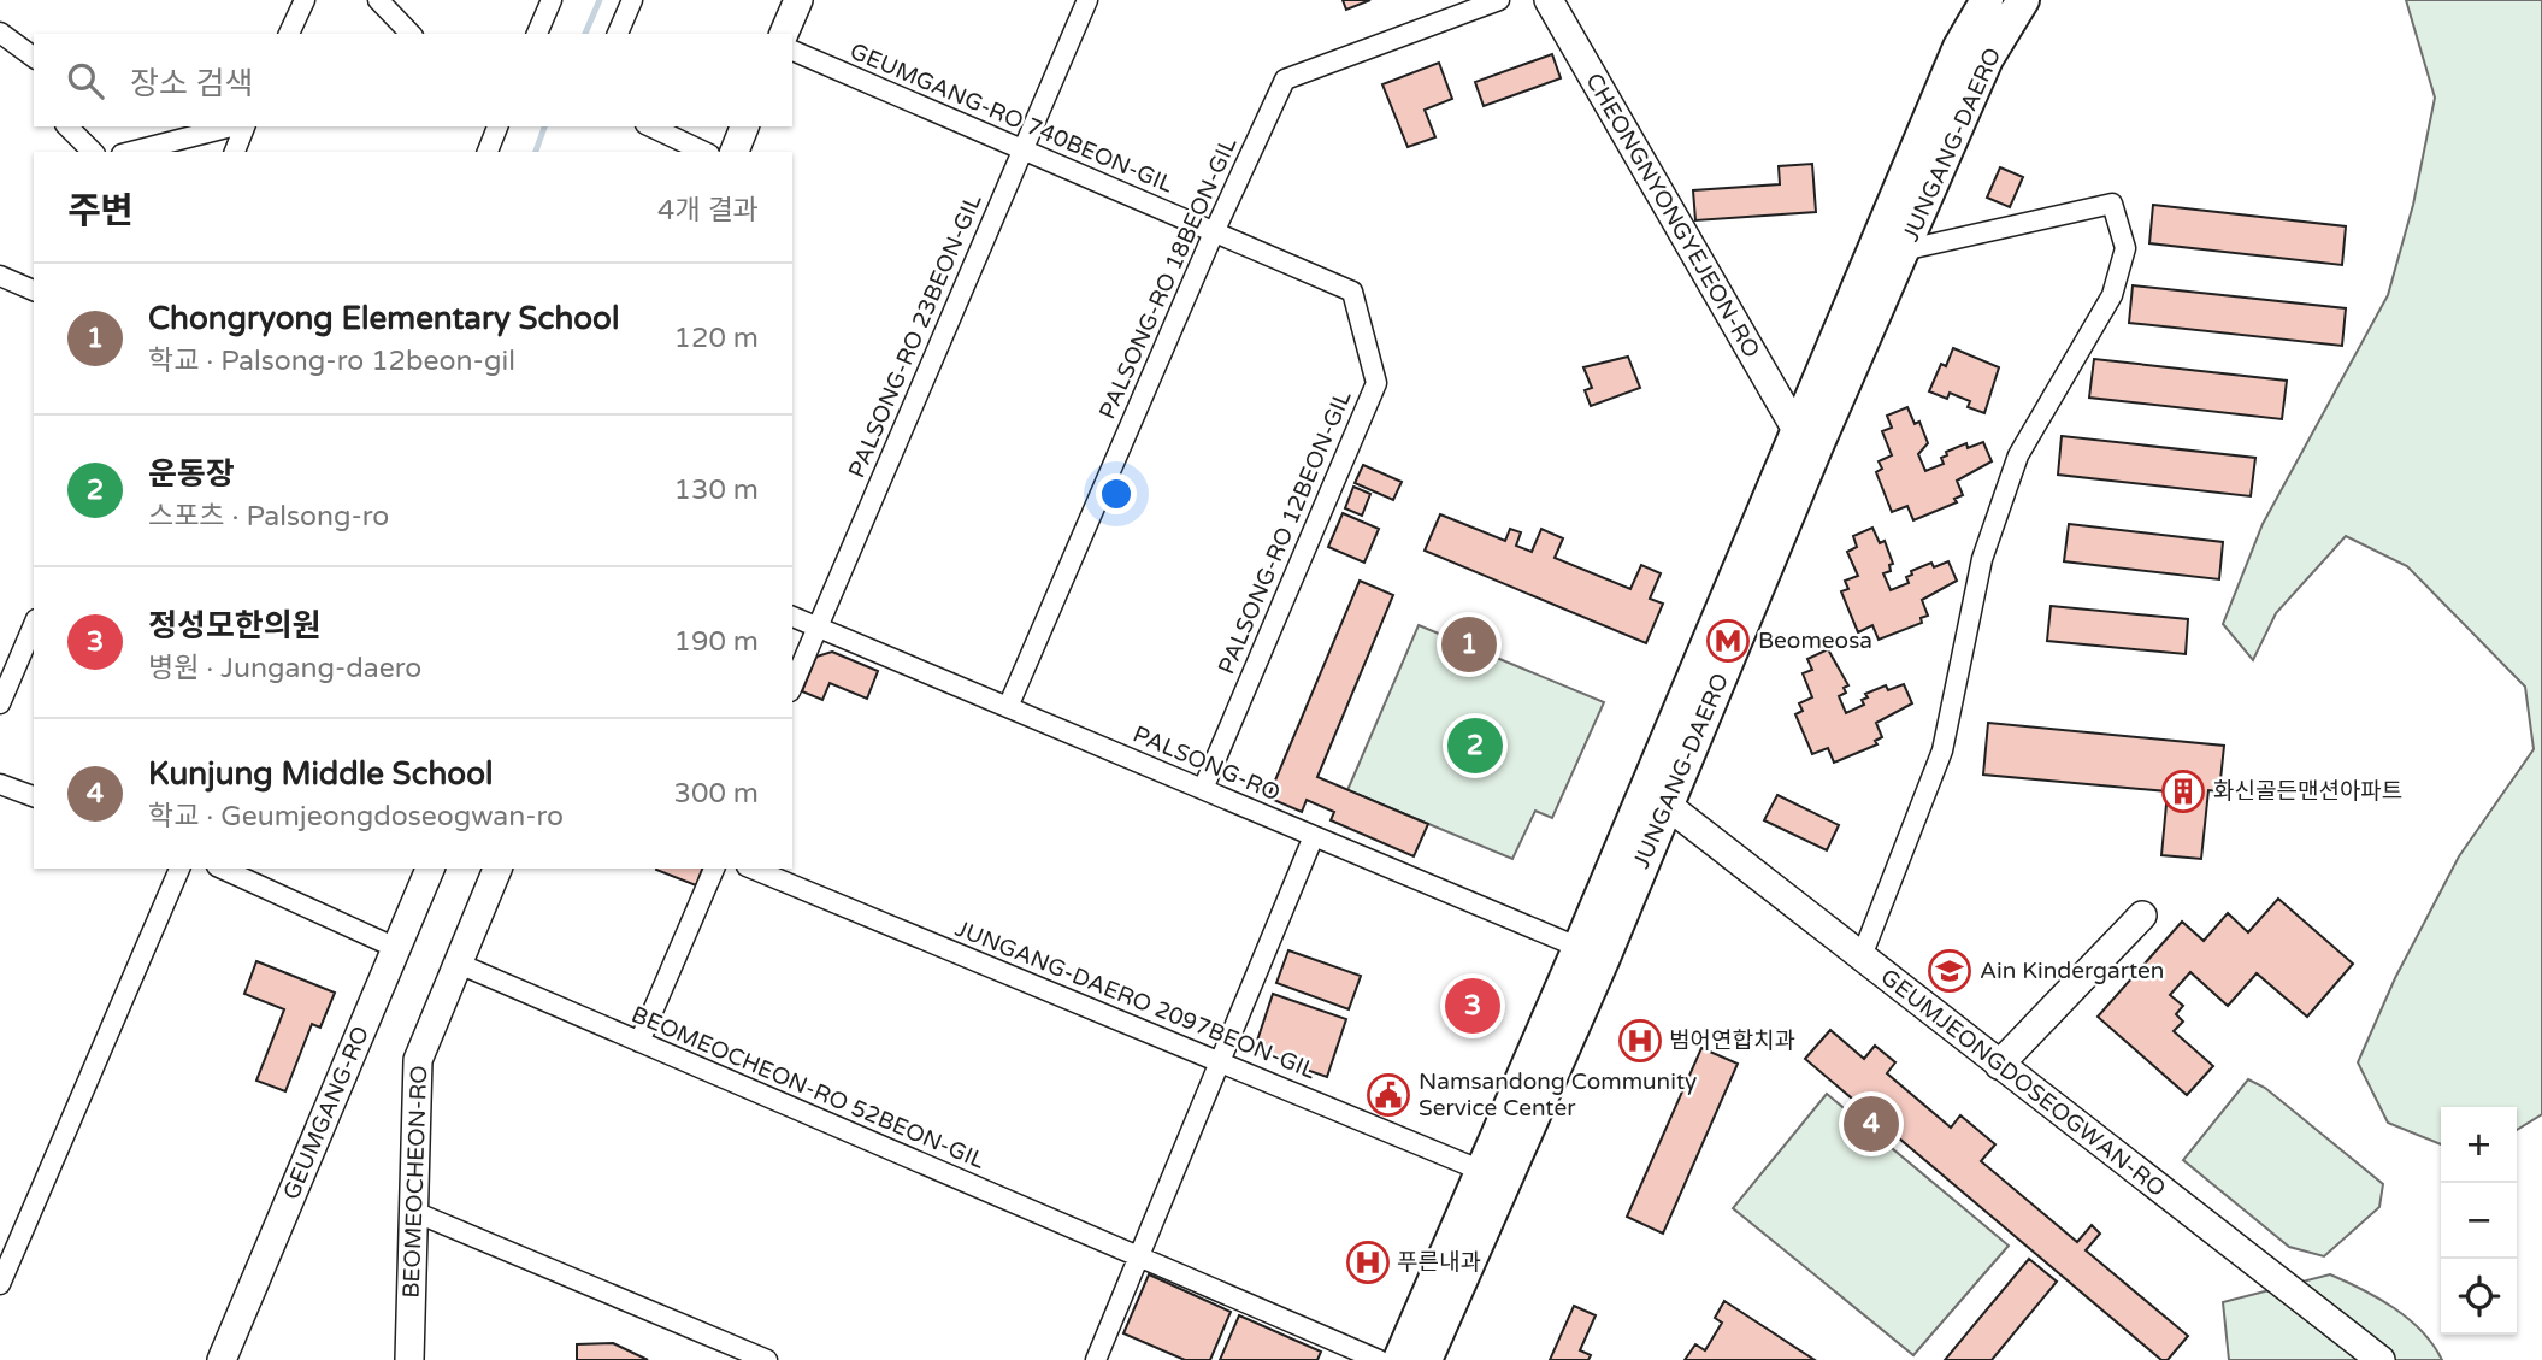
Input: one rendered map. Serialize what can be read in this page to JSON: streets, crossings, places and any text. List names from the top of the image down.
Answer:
{
  "streets": {
    "main road": ["JUNGANG-DAERO"],
    "street": [
      "GEUMGANG-RO 740BEON-GIL",
      "CHEONGNYONGYEJEON-RO",
      "PALSONG-RO 18BEON-GIL",
      "PALSONG-RO 23BEON-GIL",
      "PALSONG-RO 12BEON-GIL",
      "PALSONG-RO",
      "JUNGANG-DAERO 2097BEON-GIL",
      "GEUMJEONGDOSEOGWAN-RO",
      "BEOMEOCHEON-RO 52BEON-GIL",
      "GEUMGANG-RO",
      "BEOMEOCHEON-RO"
    ]
  },
  "crossings": [
    ["GEUMGANG-RO 740BEON-GIL", "PALSONG-RO 18BEON-GIL"],
    ["GEUMGANG-RO 740BEON-GIL", "PALSONG-RO 23BEON-GIL"],
    ["GEUMGANG-RO 740BEON-GIL", "PALSONG-RO 12BEON-GIL"],
    ["JUNGANG-DAERO", "CHEONGNYONGYEJEON-RO"],
    ["JUNGANG-DAERO", "PALSONG-RO"],
    ["JUNGANG-DAERO", "JUNGANG-DAERO 2097BEON-GIL"],
    ["JUNGANG-DAERO", "GEUMJEONGDOSEOGWAN-RO"],
    ["PALSONG-RO 18BEON-GIL", "PALSONG-RO"],
    ["PALSONG-RO 23BEON-GIL", "PALSONG-RO"],
    ["PALSONG-RO 12BEON-GIL", "PALSONG-RO"],
    ["BEOMEOCHEON-RO 52BEON-GIL", "BEOMEOCHEON-RO"]
  ],
  "places": {
    "metro station": ["Beomeosa"],
    "building": ["화신골든맨션아파트"],
    "school or university": ["Ain Kindergarten"],
    "hospital": ["범어연합치과", "푸른내과"],
    "public building": ["Namsandong Community Service Center"]
  },
  "page": {
    "search": "장소 검색",
    "heading": ["주변", "4개 결과"],
    "list": [
      {
        "mark": "1",
        "name": "Chongryong Elementary School",
        "note": "학교 · Palsong-ro 12beon-gil",
        "value": "120 m"
      },
      {
        "mark": "2",
        "name": "운동장",
        "note": "스포츠 · Palsong-ro",
        "value": "130 m"
      },
      {
        "mark": "3",
        "name": "정성모한의원",
        "note": "병원 · Jungang-daero",
        "value": "190 m"
      },
      {
        "mark": "4",
        "name": "Kunjung Middle School",
        "note": "학교 · Geumjeongdoseogwan-ro",
        "value": "300 m"
      }
    ],
    "pins": [
      "1",
      "2",
      "3",
      "4"
    ],
    "map_buttons": ["+", "−"]
  }
}
